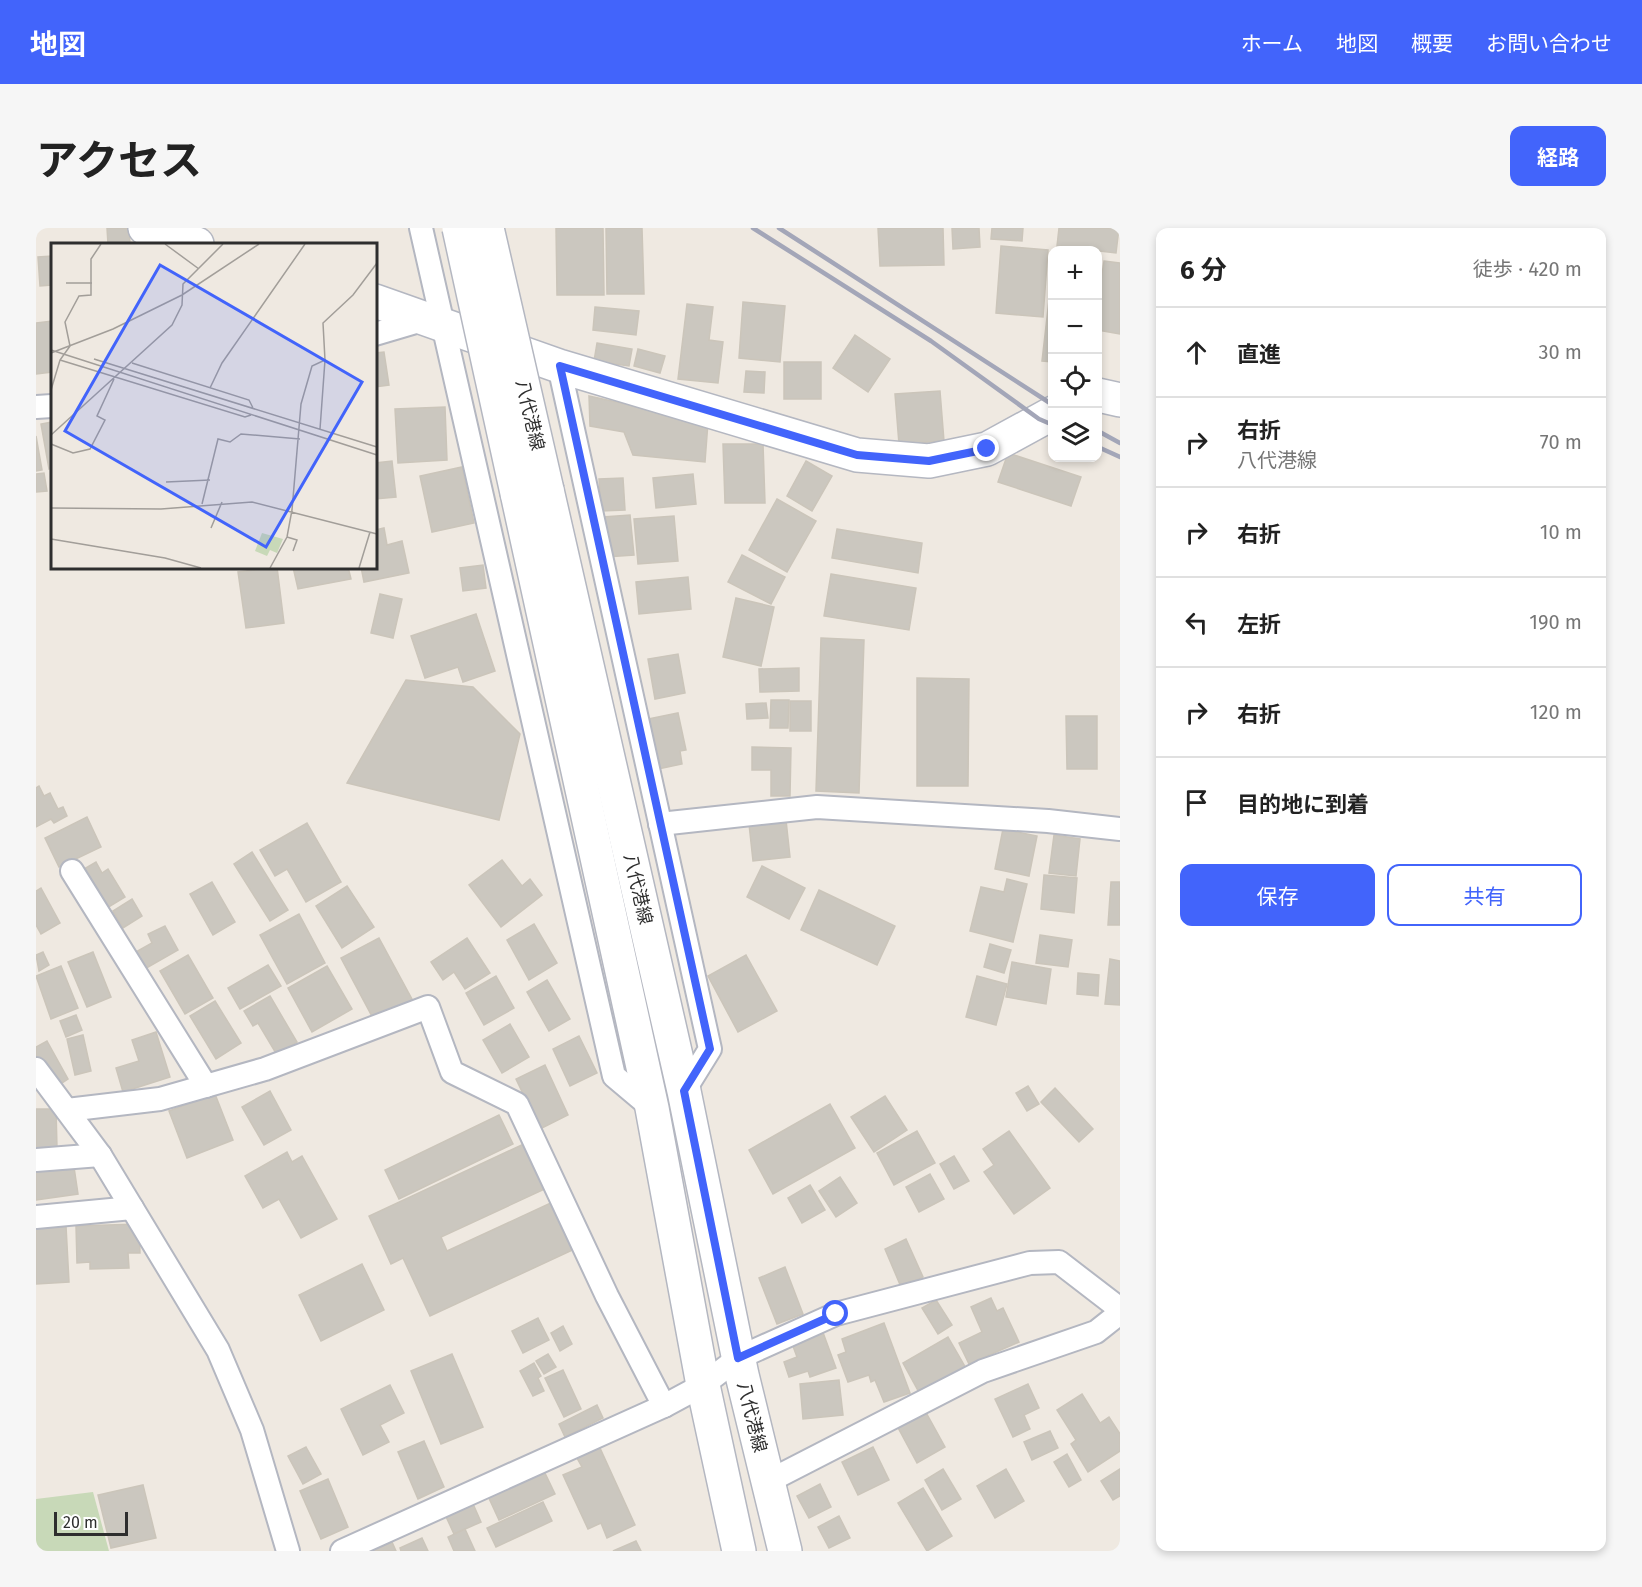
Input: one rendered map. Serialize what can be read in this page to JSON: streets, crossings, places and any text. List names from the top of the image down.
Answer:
{
  "streets": {
    "main road": ["八代港線"]
  },
  "scale_bar": "20 m",
  "page": {
    "header": "地図",
    "nav": [
      "ホーム",
      "地図",
      "概要",
      "お問い合わせ"
    ],
    "title": "アクセス",
    "buttons": [
      "経路",
      ["保存", "共有"]
    ],
    "heading": ["6 分", "徒歩 · 420 m"],
    "map_buttons": ["+", "−"],
    "list": [
      ["直進", "30 m"],
      ["右折", "八代港線", "70 m"],
      ["右折", "10 m"],
      ["左折", "190 m"],
      ["右折", "120 m"],
      "目的地に到着"
    ],
    "scale": "20 m"
  }
}
